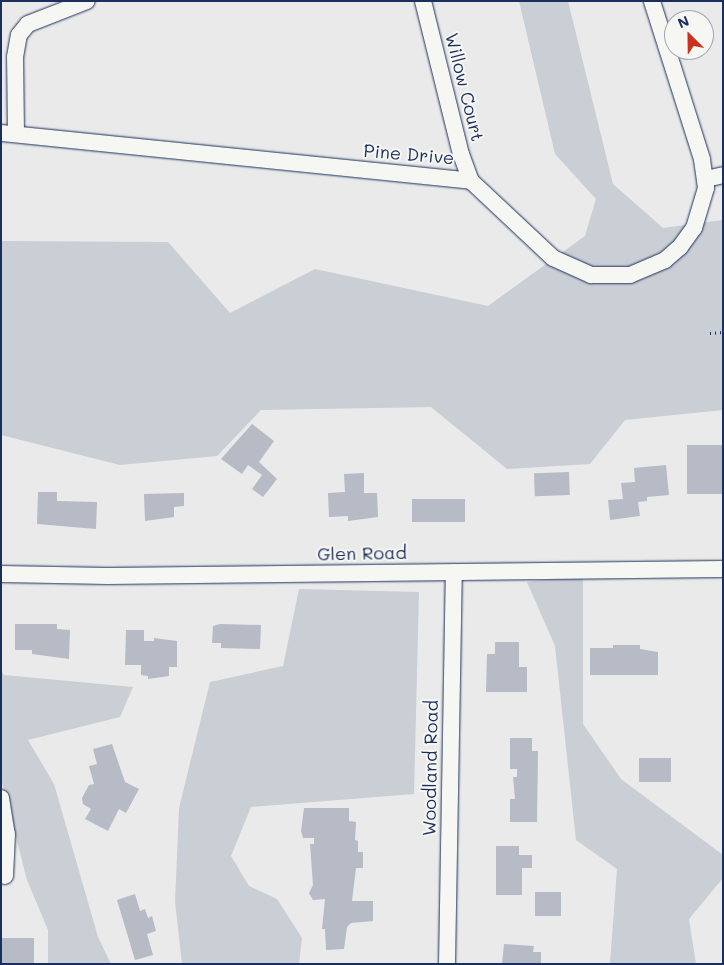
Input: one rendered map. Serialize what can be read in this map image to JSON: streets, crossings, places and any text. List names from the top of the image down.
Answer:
{
  "streets": {
    "street": [
      "Willow Court",
      "Pine Drive",
      "Glen Road",
      "Woodland Road"
    ]
  },
  "crossings": [
    ["Willow Court", "Pine Drive"],
    ["Glen Road", "Woodland Road"]
  ],
  "north": "top left"
}
